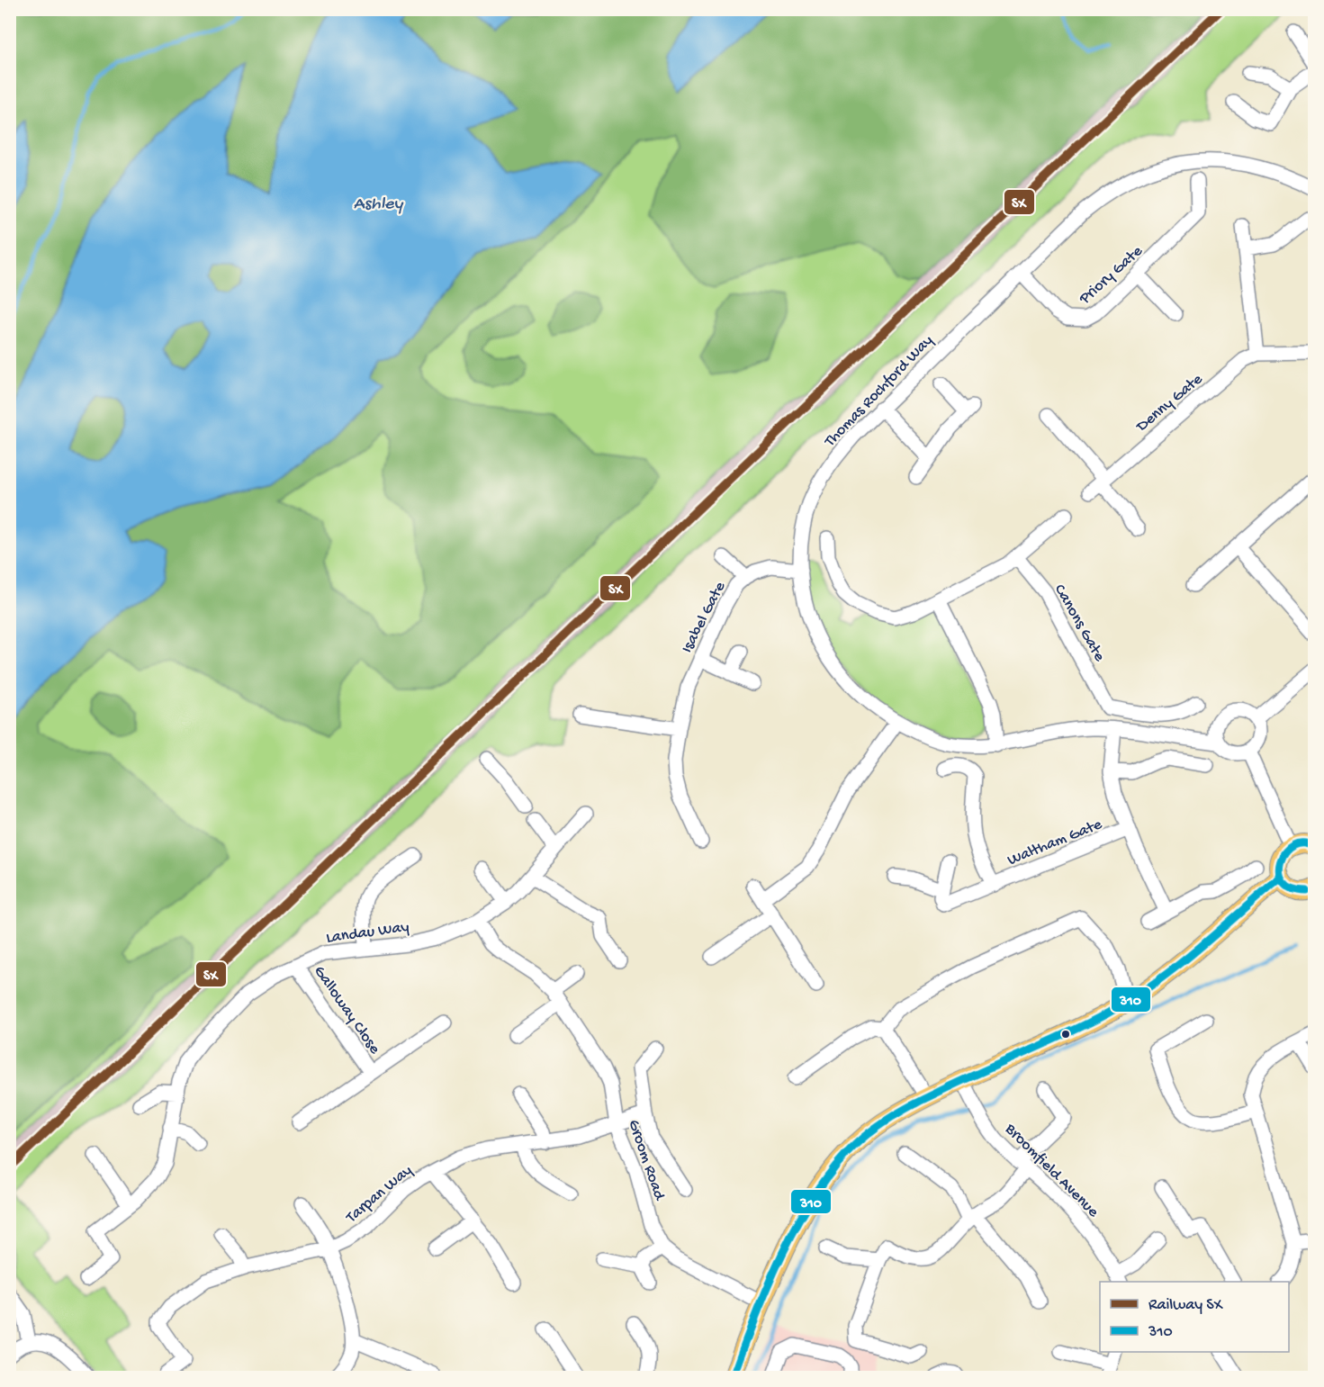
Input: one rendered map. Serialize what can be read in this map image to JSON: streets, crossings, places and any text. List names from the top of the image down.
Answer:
{
  "streets": {
    "street": [
      "Priory Gate",
      "Thomas Rochford Way",
      "Denny Gate",
      "Isabel Gate",
      "Canons Gate",
      "Waltham Gate",
      "Landau Way",
      "Galloway Close",
      "Groom Road",
      "Broomfield Avenue",
      "Tarpan Way"
    ]
  },
  "crossings": [
    ["Priory Gate", "Thomas Rochford Way"],
    ["Thomas Rochford Way", "Isabel Gate"],
    ["Thomas Rochford Way", "Waltham Gate"],
    ["Landau Way", "Galloway Close"],
    ["Landau Way", "Groom Road"],
    ["Groom Road", "Tarpan Way"]
  ],
  "water": ["Ashley"],
  "lines": ["rail line SX", "transit line 310"],
  "legend": ["Railway SX", "310"]
}
